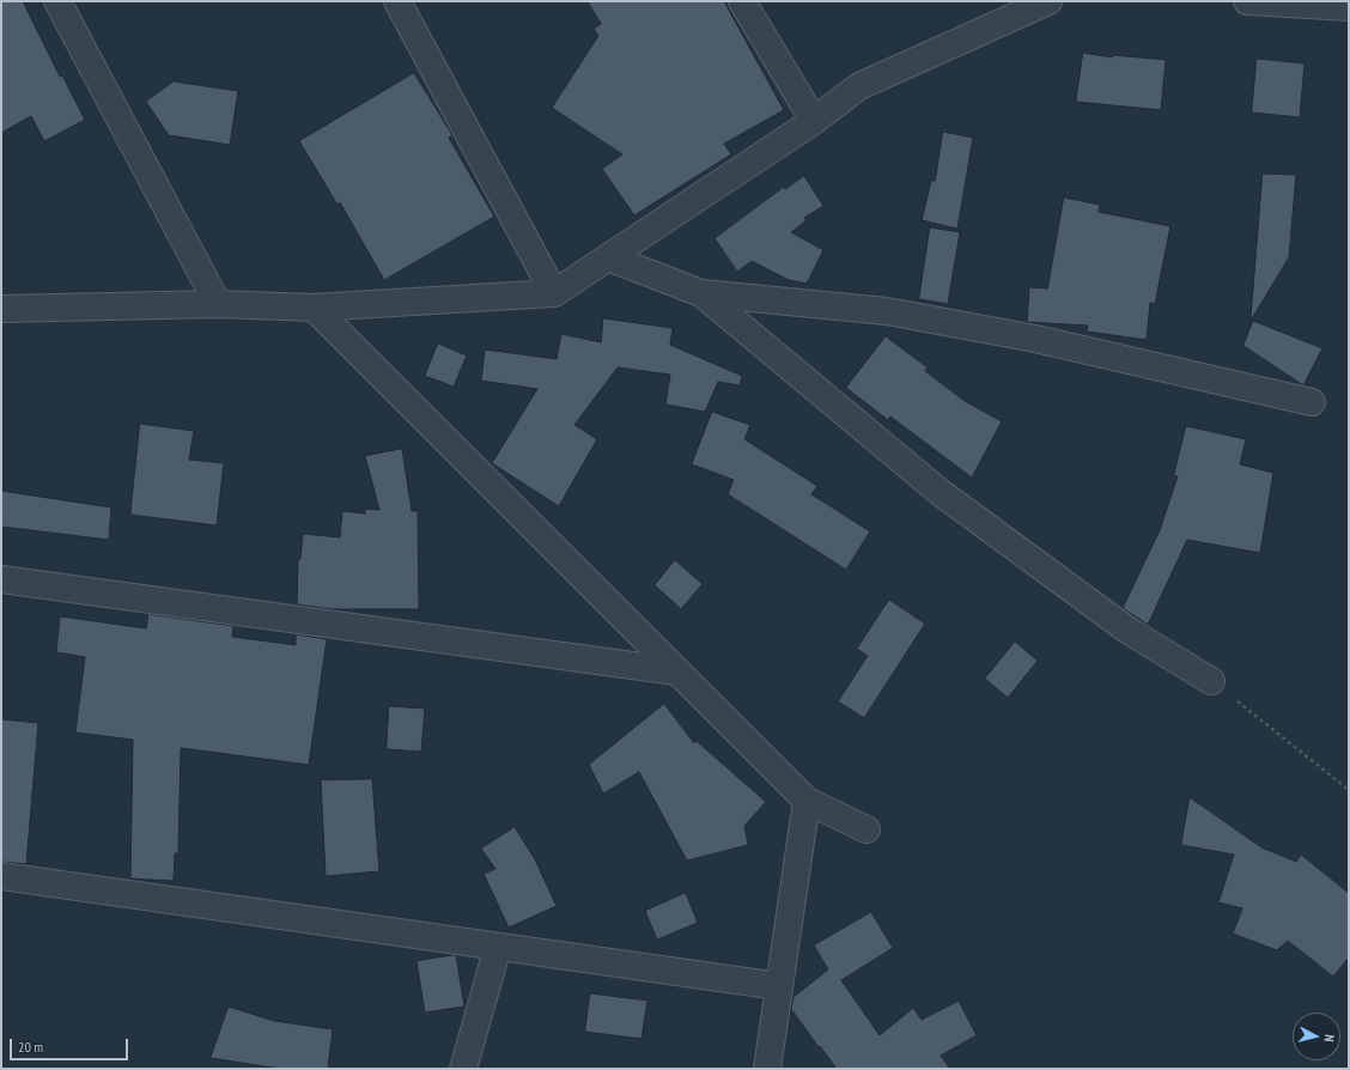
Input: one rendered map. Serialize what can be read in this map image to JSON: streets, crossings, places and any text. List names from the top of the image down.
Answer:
{
  "scale_bar": "20 m",
  "north": "right"
}
